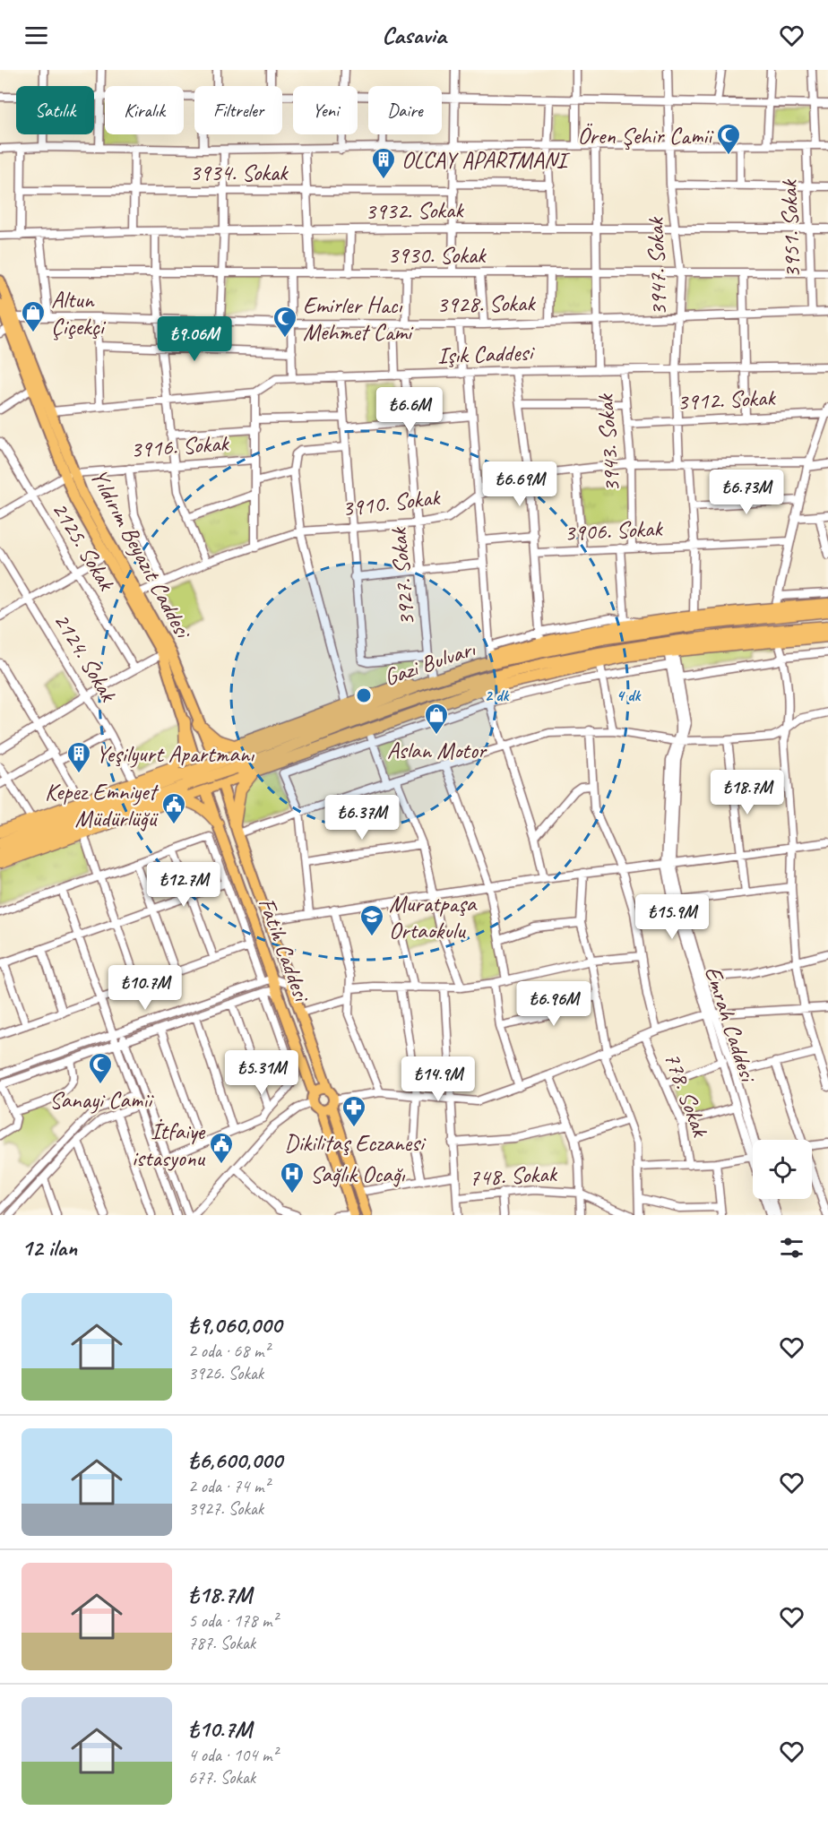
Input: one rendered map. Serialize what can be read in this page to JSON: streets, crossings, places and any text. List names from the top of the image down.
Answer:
{
  "streets": {
    "highway": ["Gazi Bulvarı"],
    "main road": ["Yıldırım Beyazıt Caddesi", "Fatih Caddesi"],
    "street": [
      "3934. Sokak",
      "3932. Sokak",
      "3951. Sokak",
      "3930. Sokak",
      "3947. Sokak",
      "3928. Sokak",
      "Işık Caddesi",
      "3912. Sokak",
      "3943. Sokak",
      "3916. Sokak",
      "3910. Sokak",
      "3906. Sokak",
      "2125. Sokak",
      "3927. Sokak",
      "2124. Sokak",
      "Emrah Caddesi",
      "778. Sokak",
      "748. Sokak"
    ]
  },
  "crossings": [
    ["3932. Sokak", "3951. Sokak"],
    ["3932. Sokak", "3947. Sokak"],
    ["3951. Sokak", "3930. Sokak"],
    ["3951. Sokak", "3928. Sokak"],
    ["3930. Sokak", "3947. Sokak"],
    ["3947. Sokak", "3928. Sokak"],
    ["3947. Sokak", "Işık Caddesi"],
    ["3947. Sokak", "3912. Sokak"],
    ["3947. Sokak", "3910. Sokak"],
    ["3928. Sokak", "Yıldırım Beyazıt Caddesi"],
    ["Işık Caddesi", "3943. Sokak"],
    ["Işık Caddesi", "Yıldırım Beyazıt Caddesi"],
    ["Işık Caddesi", "3927. Sokak"],
    ["3912. Sokak", "3943. Sokak"],
    ["3943. Sokak", "3910. Sokak"],
    ["3943. Sokak", "3906. Sokak"],
    ["3916. Sokak", "Yıldırım Beyazıt Caddesi"],
    ["3910. Sokak", "Yıldırım Beyazıt Caddesi"],
    ["3910. Sokak", "3927. Sokak"],
    ["Yıldırım Beyazıt Caddesi", "Fatih Caddesi"],
    ["3927. Sokak", "Gazi Bulvarı"]
  ],
  "places": {
    "mosque": ["Ören Şehir Camii", "Emirler Hacı Mehmet Cami", "Sanayi Camii"],
    "building": ["OLCAY APARTMANI", "Yeşilyurt Apartmanı"],
    "shop": ["Altun Çiçekçi", "Aslan Motor"],
    "public building": ["Kepez Emniyet Müdürlüğü", "İtfaiye istasyonu"],
    "school or university": ["Muratpaşa Ortaokulu"],
    "pharmacy": ["Dikilitaş Eczanesi"],
    "hospital": ["Sağlık Ocağı"]
  },
  "page": {
    "header": "Casavia",
    "chip": [
      "Satılık",
      "Kiralık",
      "Filtreler",
      "Yeni",
      "Daire"
    ],
    "price": [
      "₺9.06M",
      "₺6.6M",
      "₺6.69M",
      "₺6.73M",
      "₺18.7M",
      "₺6.37M",
      "₺12.7M",
      "₺15.9M",
      "₺10.7M",
      "₺6.96M",
      "₺5.31M",
      "₺14.9M"
    ],
    "heading": "12 ilan",
    "list": [
      {
        "name": "₺9,060,000",
        "note": "2 oda · 68 m² · 3926. Sokak"
      },
      {
        "name": "₺6,600,000",
        "note": "2 oda · 74 m² · 3927. Sokak"
      },
      {
        "name": "₺18.7M",
        "note": "5 oda · 178 m² · 787. Sokak"
      },
      {
        "name": "₺10.7M",
        "note": "4 oda · 104 m² · 677. Sokak"
      }
    ]
  },
  "rings": ["2 dk", "4 dk"]
}
